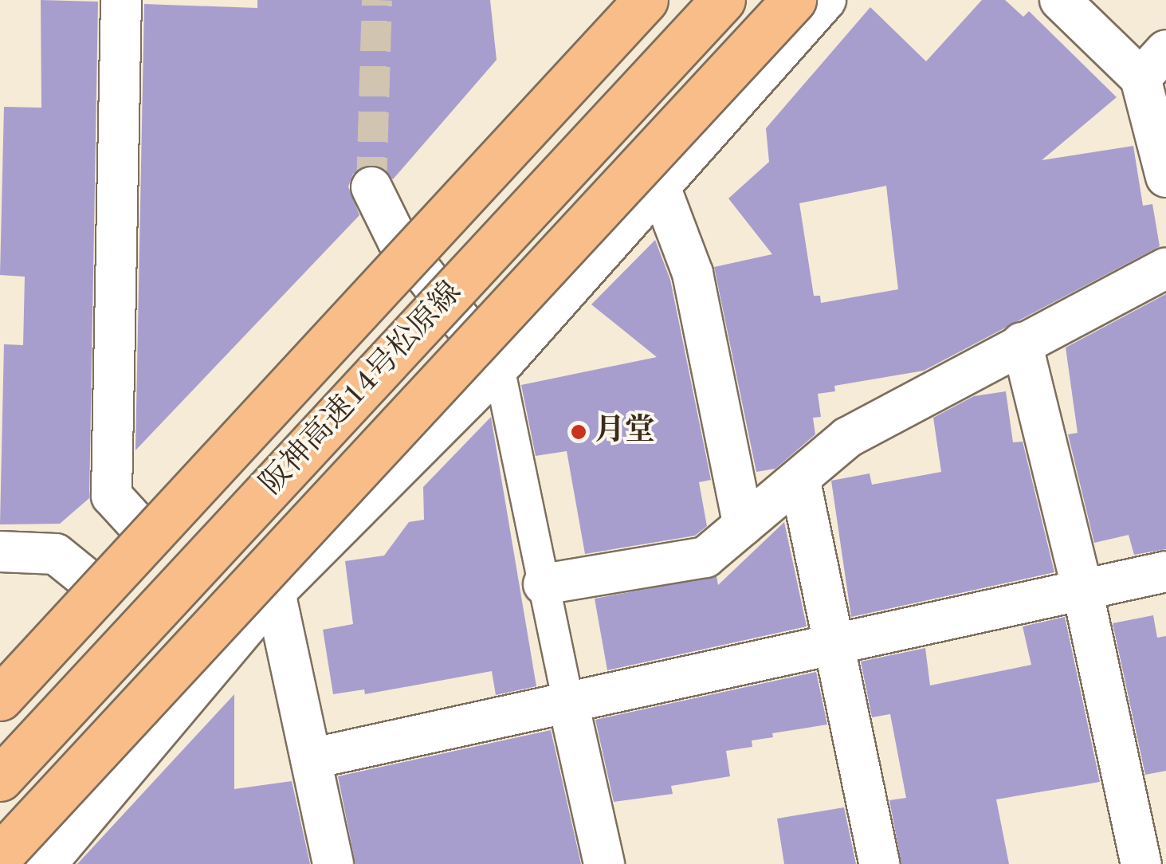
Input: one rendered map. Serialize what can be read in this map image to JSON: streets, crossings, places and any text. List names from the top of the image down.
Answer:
{
  "streets": {
    "highway": ["阪神高速14号松原線"]
  },
  "places": ["月堂"]
}
